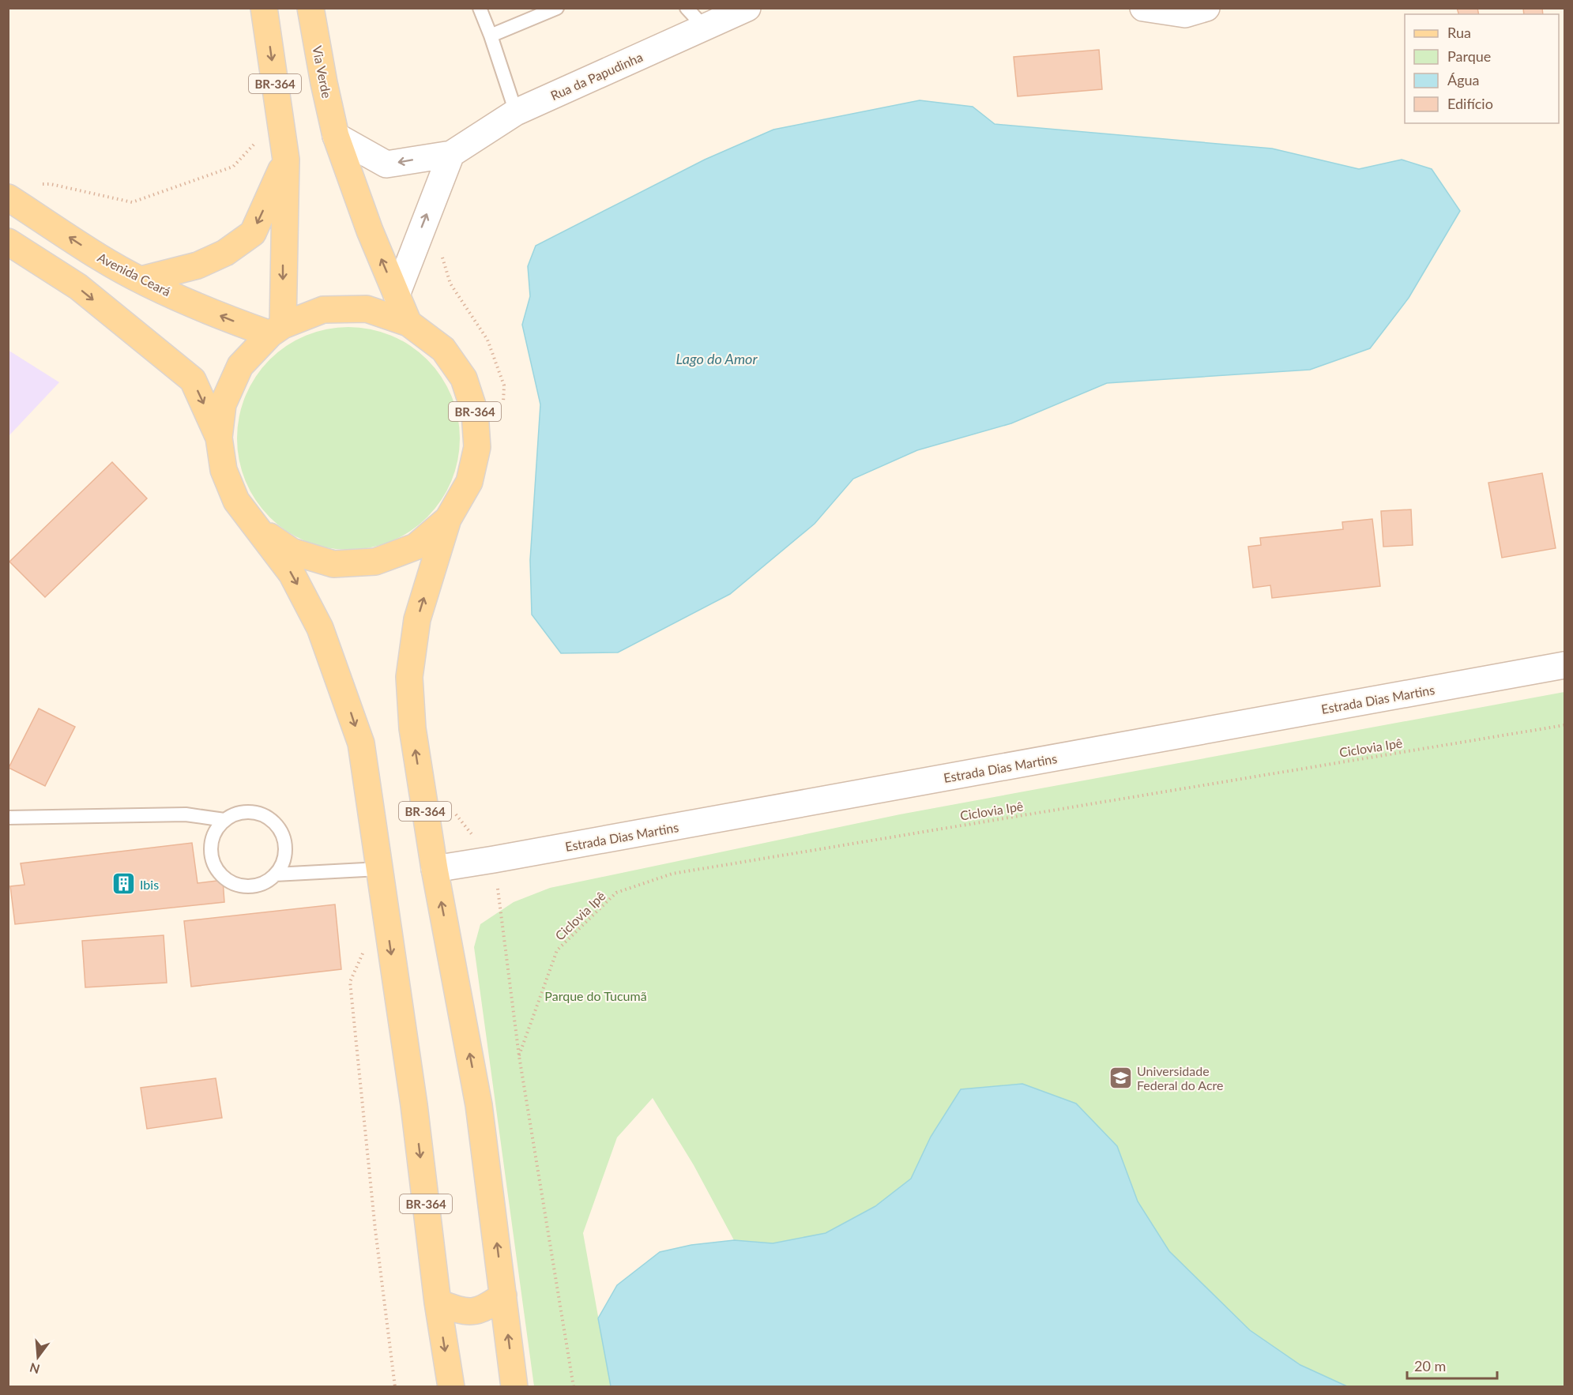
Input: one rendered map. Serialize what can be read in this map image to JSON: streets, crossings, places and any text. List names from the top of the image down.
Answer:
{
  "streets": {
    "main road": ["Via Verde", "BR-364", "Avenida Ceará"],
    "street": ["Rua da Papudinha", "Estrada Dias Martins"],
    "path": ["Ciclovia Ipê"]
  },
  "crossings": [
    ["Via Verde", "Rua da Papudinha"],
    ["Via Verde", "BR-364"],
    ["BR-364", "Avenida Ceará"],
    ["BR-364", "Estrada Dias Martins"]
  ],
  "water": ["Lago do Amor"],
  "parks": ["Parque do Tucumã"],
  "places": {
    "building": ["Ibis"],
    "school or university": ["Universidade Federal do Acre"]
  },
  "legend": [
    "Rua",
    "Parque",
    "Água",
    "Edifício"
  ],
  "scale_bar": "20 m",
  "north": "bottom"
}
